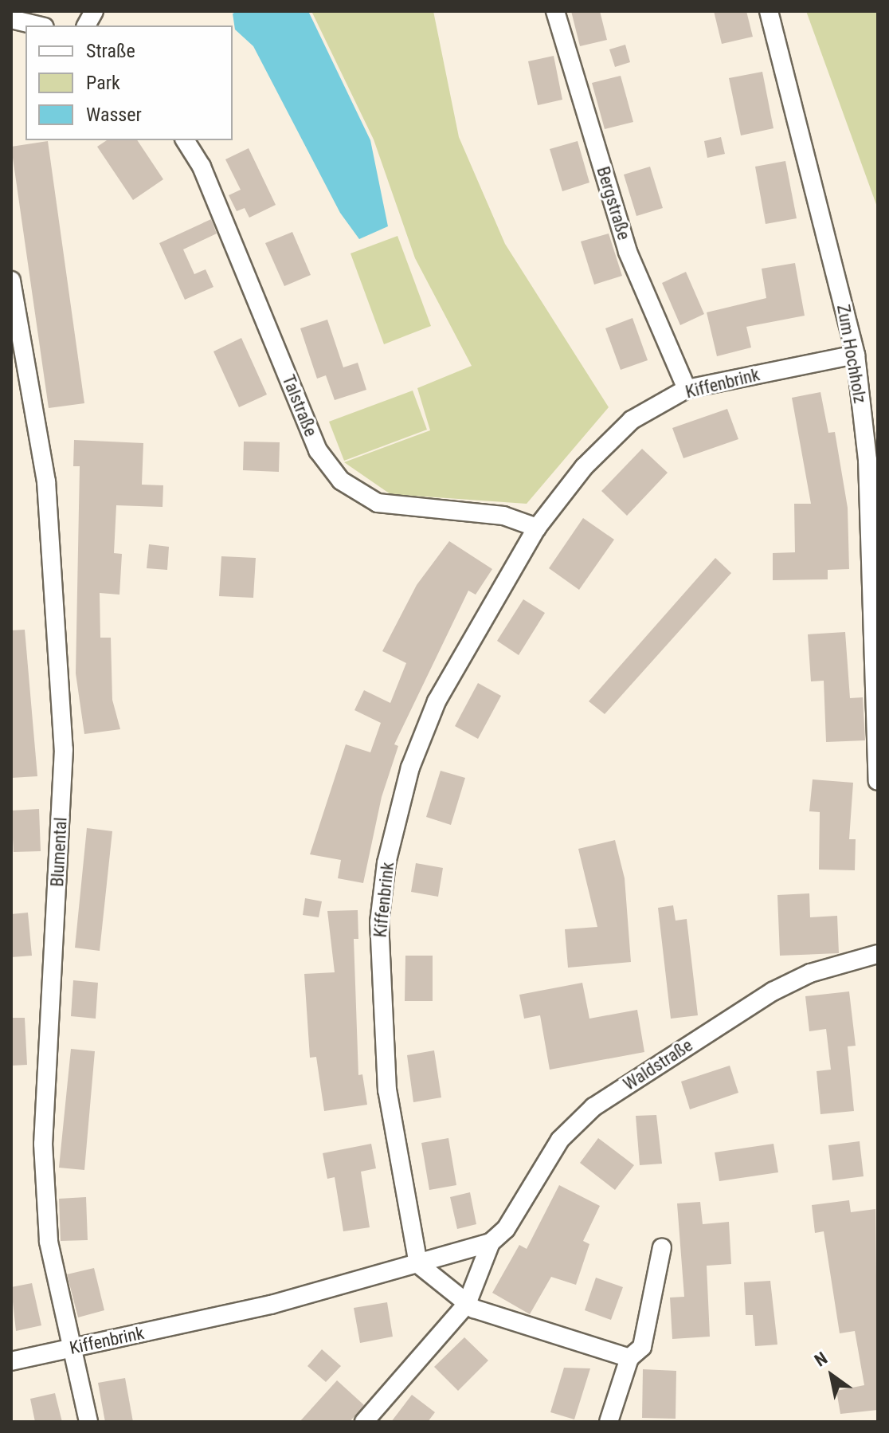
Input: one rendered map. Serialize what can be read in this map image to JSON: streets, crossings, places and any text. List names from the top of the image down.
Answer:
{
  "streets": {
    "street": [
      "Bergstraße",
      "Zum Hochholz",
      "Kiffenbrink",
      "Talstraße",
      "Blumental",
      "Waldstraße"
    ]
  },
  "crossings": [
    ["Bergstraße", "Kiffenbrink"],
    ["Zum Hochholz", "Kiffenbrink"],
    ["Kiffenbrink", "Talstraße"],
    ["Kiffenbrink", "Blumental"]
  ],
  "legend": ["Straße", "Park", "Wasser"],
  "north": "top left"
}
